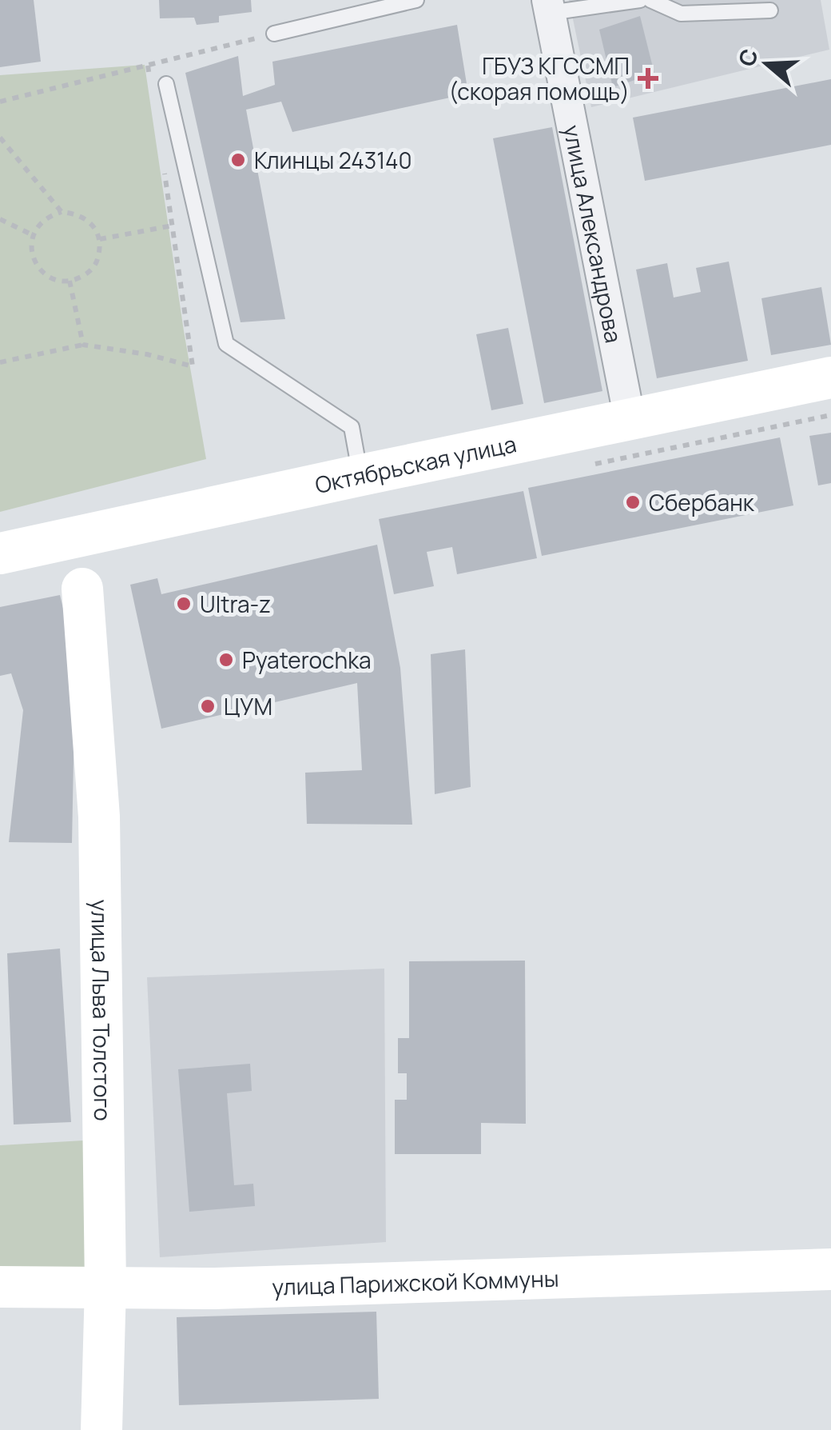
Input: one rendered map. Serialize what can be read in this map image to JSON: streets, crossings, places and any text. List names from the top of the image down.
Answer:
{
  "streets": {
    "street": [
      "улица Александрова",
      "Октябрьская улица",
      "улица Льва Толстого",
      "улица Парижской Коммуны"
    ]
  },
  "crossings": [
    ["улица Александрова", "Октябрьская улица"],
    ["улица Льва Толстого", "улица Парижской Коммуны"]
  ],
  "places": {
    "health": ["ГБУЗ КГССМП (скорая помощь)"],
    "other": [
      "Клинцы 243140",
      "Сбербанк",
      "Ultra-z",
      "Pyaterochka",
      "ЦУМ"
    ]
  },
  "north": "left"
}
